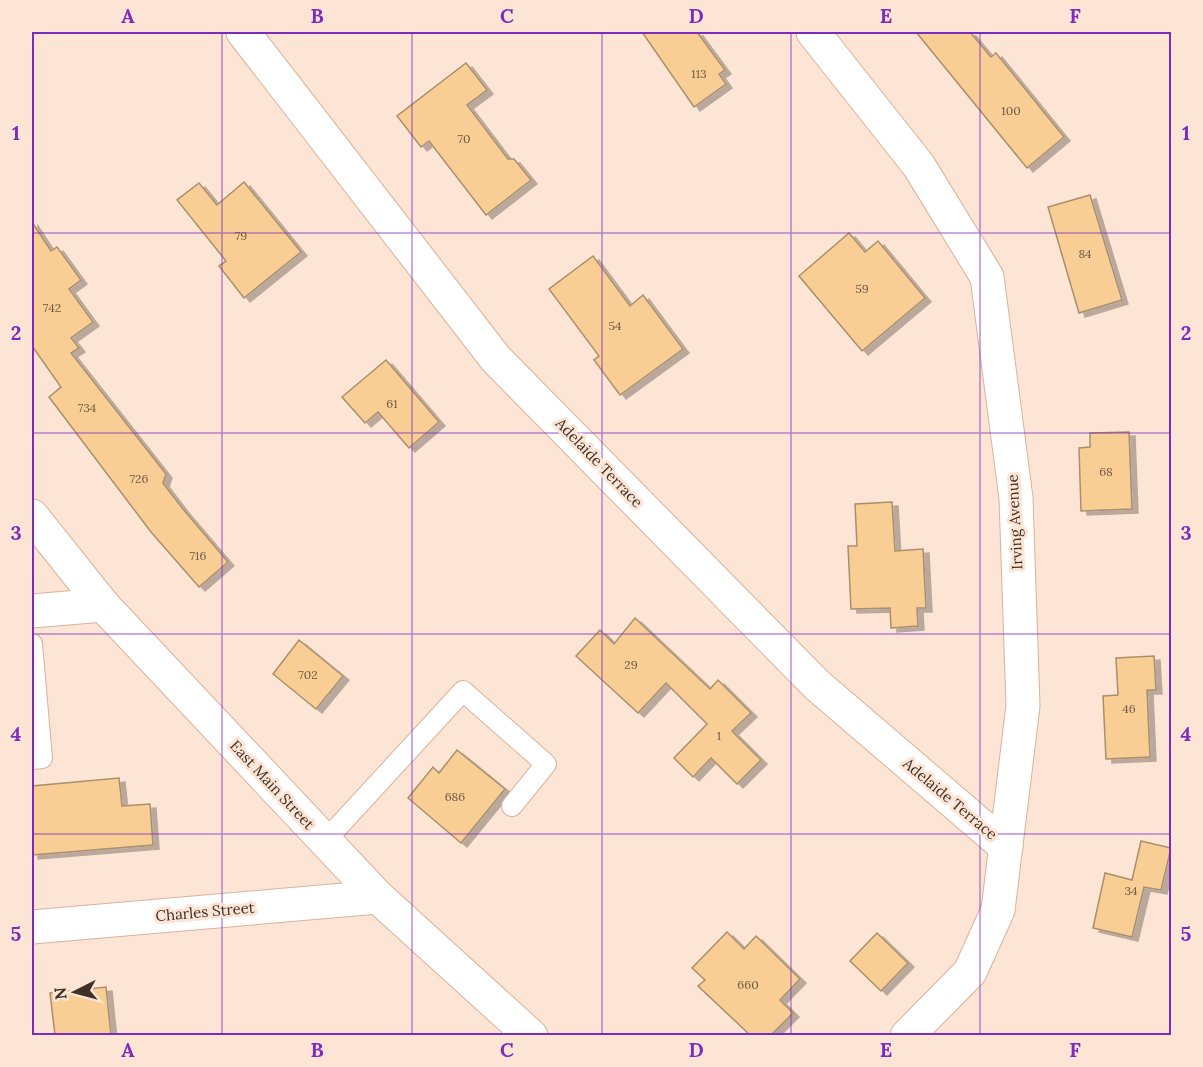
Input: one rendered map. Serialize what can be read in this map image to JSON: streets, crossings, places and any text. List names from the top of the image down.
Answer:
{
  "streets": {
    "main road": [
      "Adelaide Terrace",
      "Irving Avenue",
      "East Main Street",
      "Charles Street"
    ]
  },
  "crossings": [
    ["Adelaide Terrace", "Irving Avenue"],
    ["East Main Street", "Charles Street"]
  ],
  "house_numbers": [
    "113",
    "100",
    "70",
    "79",
    "84",
    "59",
    "742",
    "54",
    "61",
    "734",
    "68",
    "726",
    "716",
    "29",
    "702",
    "46",
    "1",
    "686",
    "34",
    "660"
  ],
  "north": "left",
  "grid": {
    "columns": [
      "A",
      "B",
      "C",
      "D",
      "E",
      "F"
    ],
    "rows": [
      "1",
      "2",
      "3",
      "4",
      "5"
    ]
  }
}
